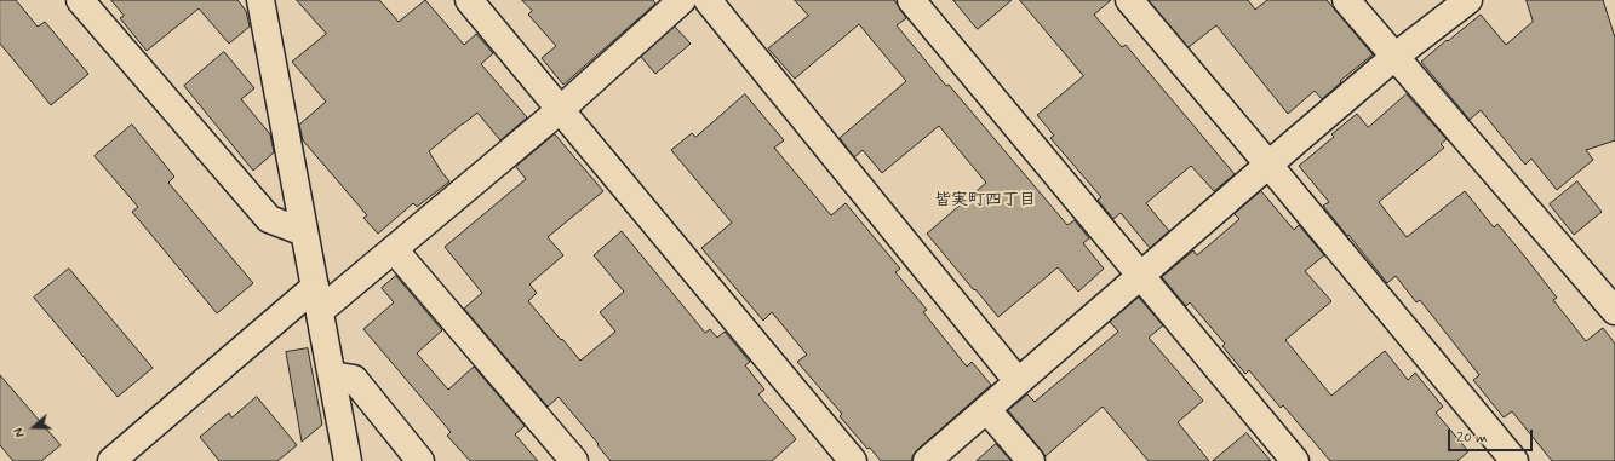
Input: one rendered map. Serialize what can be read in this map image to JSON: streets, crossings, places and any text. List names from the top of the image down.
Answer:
{
  "districts": ["皆実町四丁目"],
  "scale_bar": "20 m",
  "north": "left"
}
